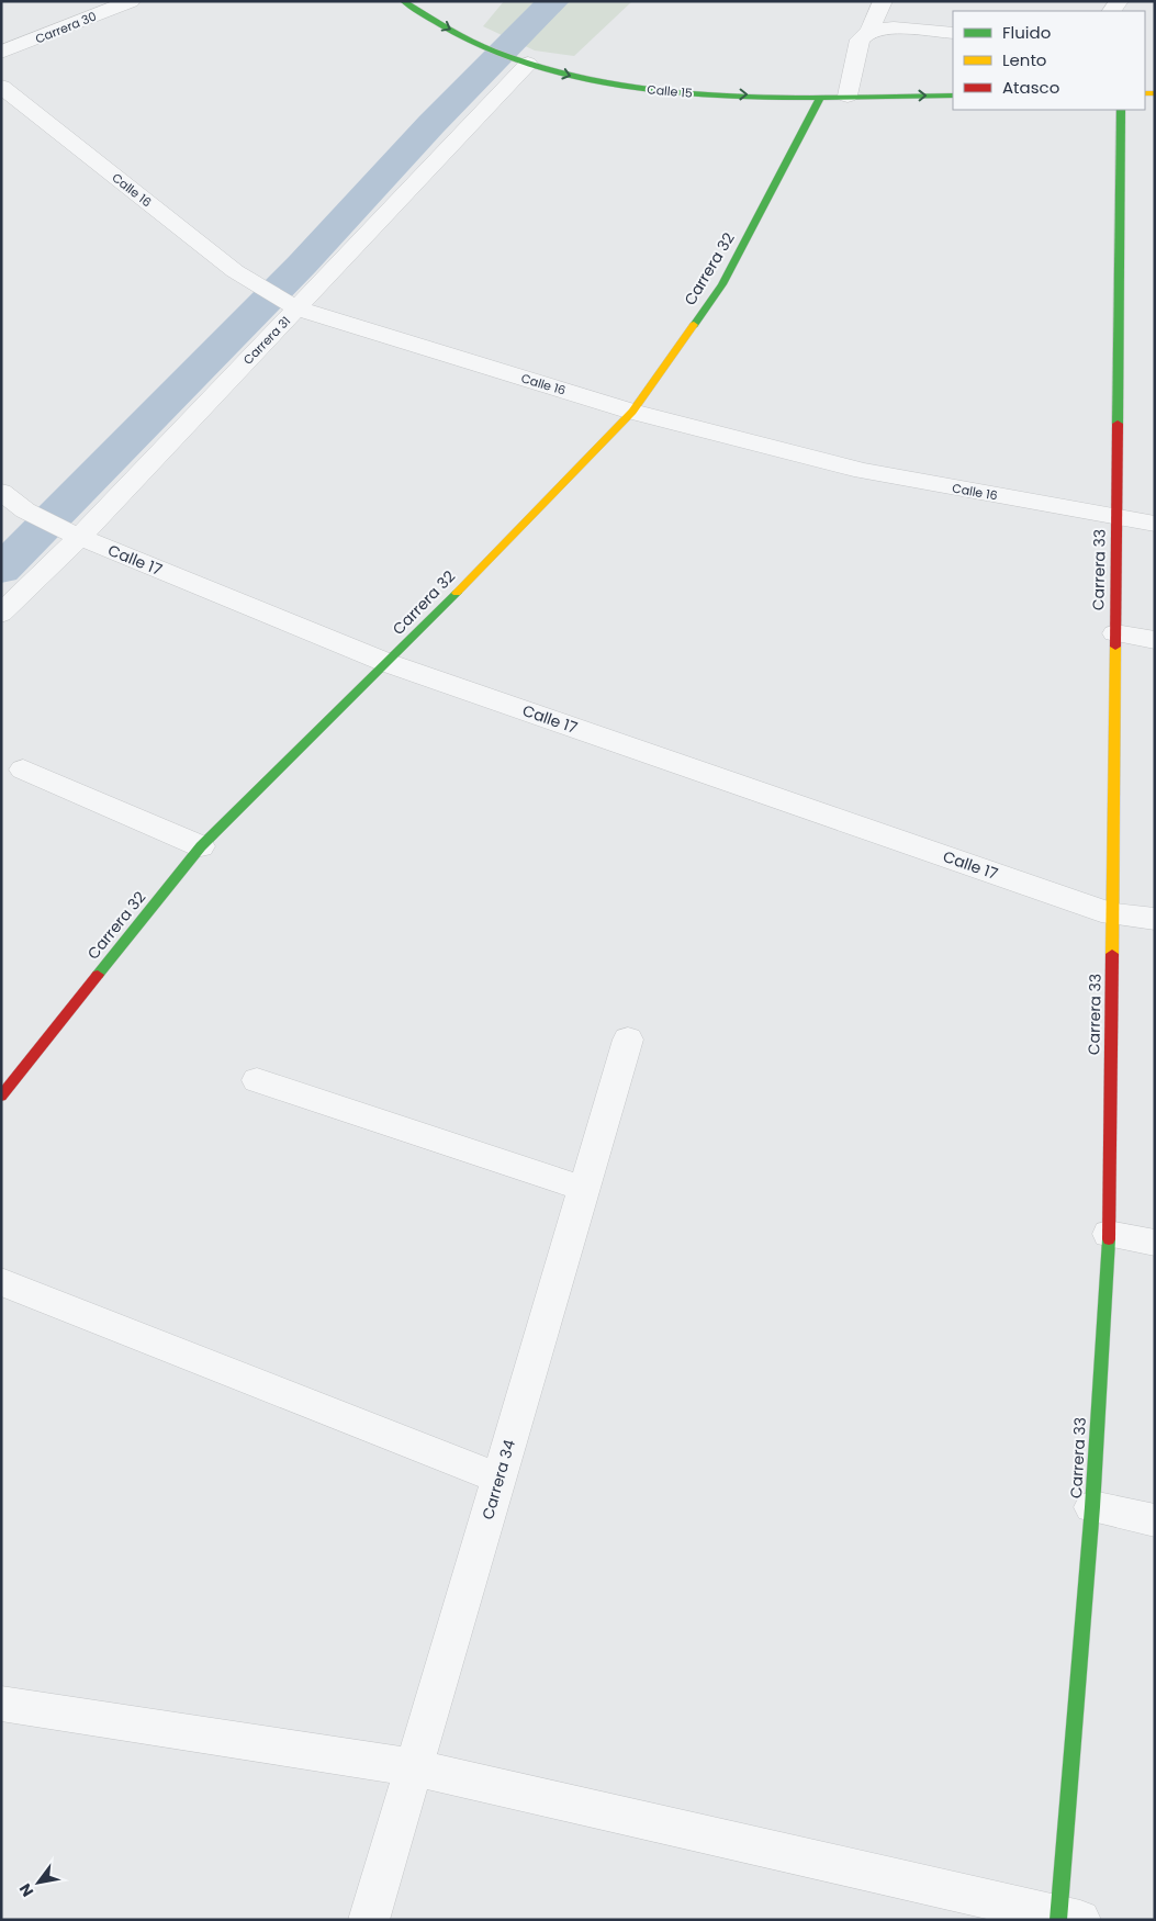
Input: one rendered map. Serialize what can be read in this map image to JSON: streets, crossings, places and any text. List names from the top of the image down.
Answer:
{
  "streets": {
    "street": [
      "Carrera 30",
      "Calle 15",
      "Calle 16",
      "Carrera 32",
      "Carrera 31",
      "Calle 17",
      "Carrera 33",
      "Carrera 34"
    ]
  },
  "crossings": [
    ["Calle 15", "Carrera 32"],
    ["Calle 15", "Carrera 31"],
    ["Calle 16", "Carrera 32"],
    ["Calle 16", "Carrera 31"],
    ["Calle 16", "Carrera 33"],
    ["Carrera 32", "Calle 17"],
    ["Carrera 31", "Calle 17"],
    ["Calle 17", "Carrera 33"]
  ],
  "one_way": ["Calle 15"],
  "legend": ["Fluido", "Lento", "Atasco"],
  "north": "bottom left"
}
